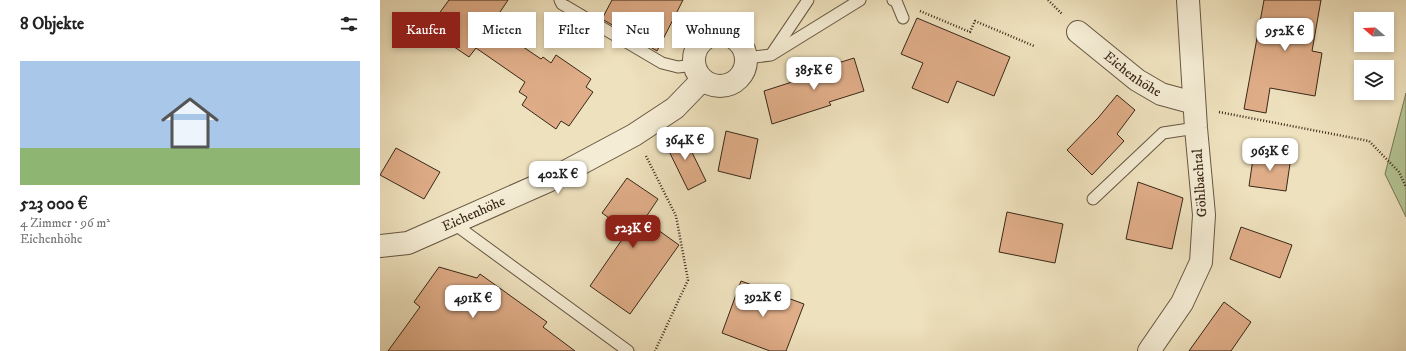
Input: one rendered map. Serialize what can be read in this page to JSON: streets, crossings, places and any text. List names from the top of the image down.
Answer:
{
  "streets": {
    "street": ["Eichenhöhe", "Göhlbachtal"]
  },
  "crossings": [
    ["Eichenhöhe", "Göhlbachtal"]
  ],
  "north": "left",
  "page": {
    "heading": "8 Objekte",
    "chip": [
      "Kaufen",
      "Mieten",
      "Filter",
      "Neu",
      "Wohnung"
    ],
    "price": [
      "952K €",
      "385K €",
      "364K €",
      "963K €",
      "402K €",
      "523K €",
      "392K €",
      "491K €"
    ],
    "list": [
      {
        "name": "523 000 €",
        "note": "4 Zimmer · 96 m² · Eichenhöhe"
      }
    ]
  }
}
